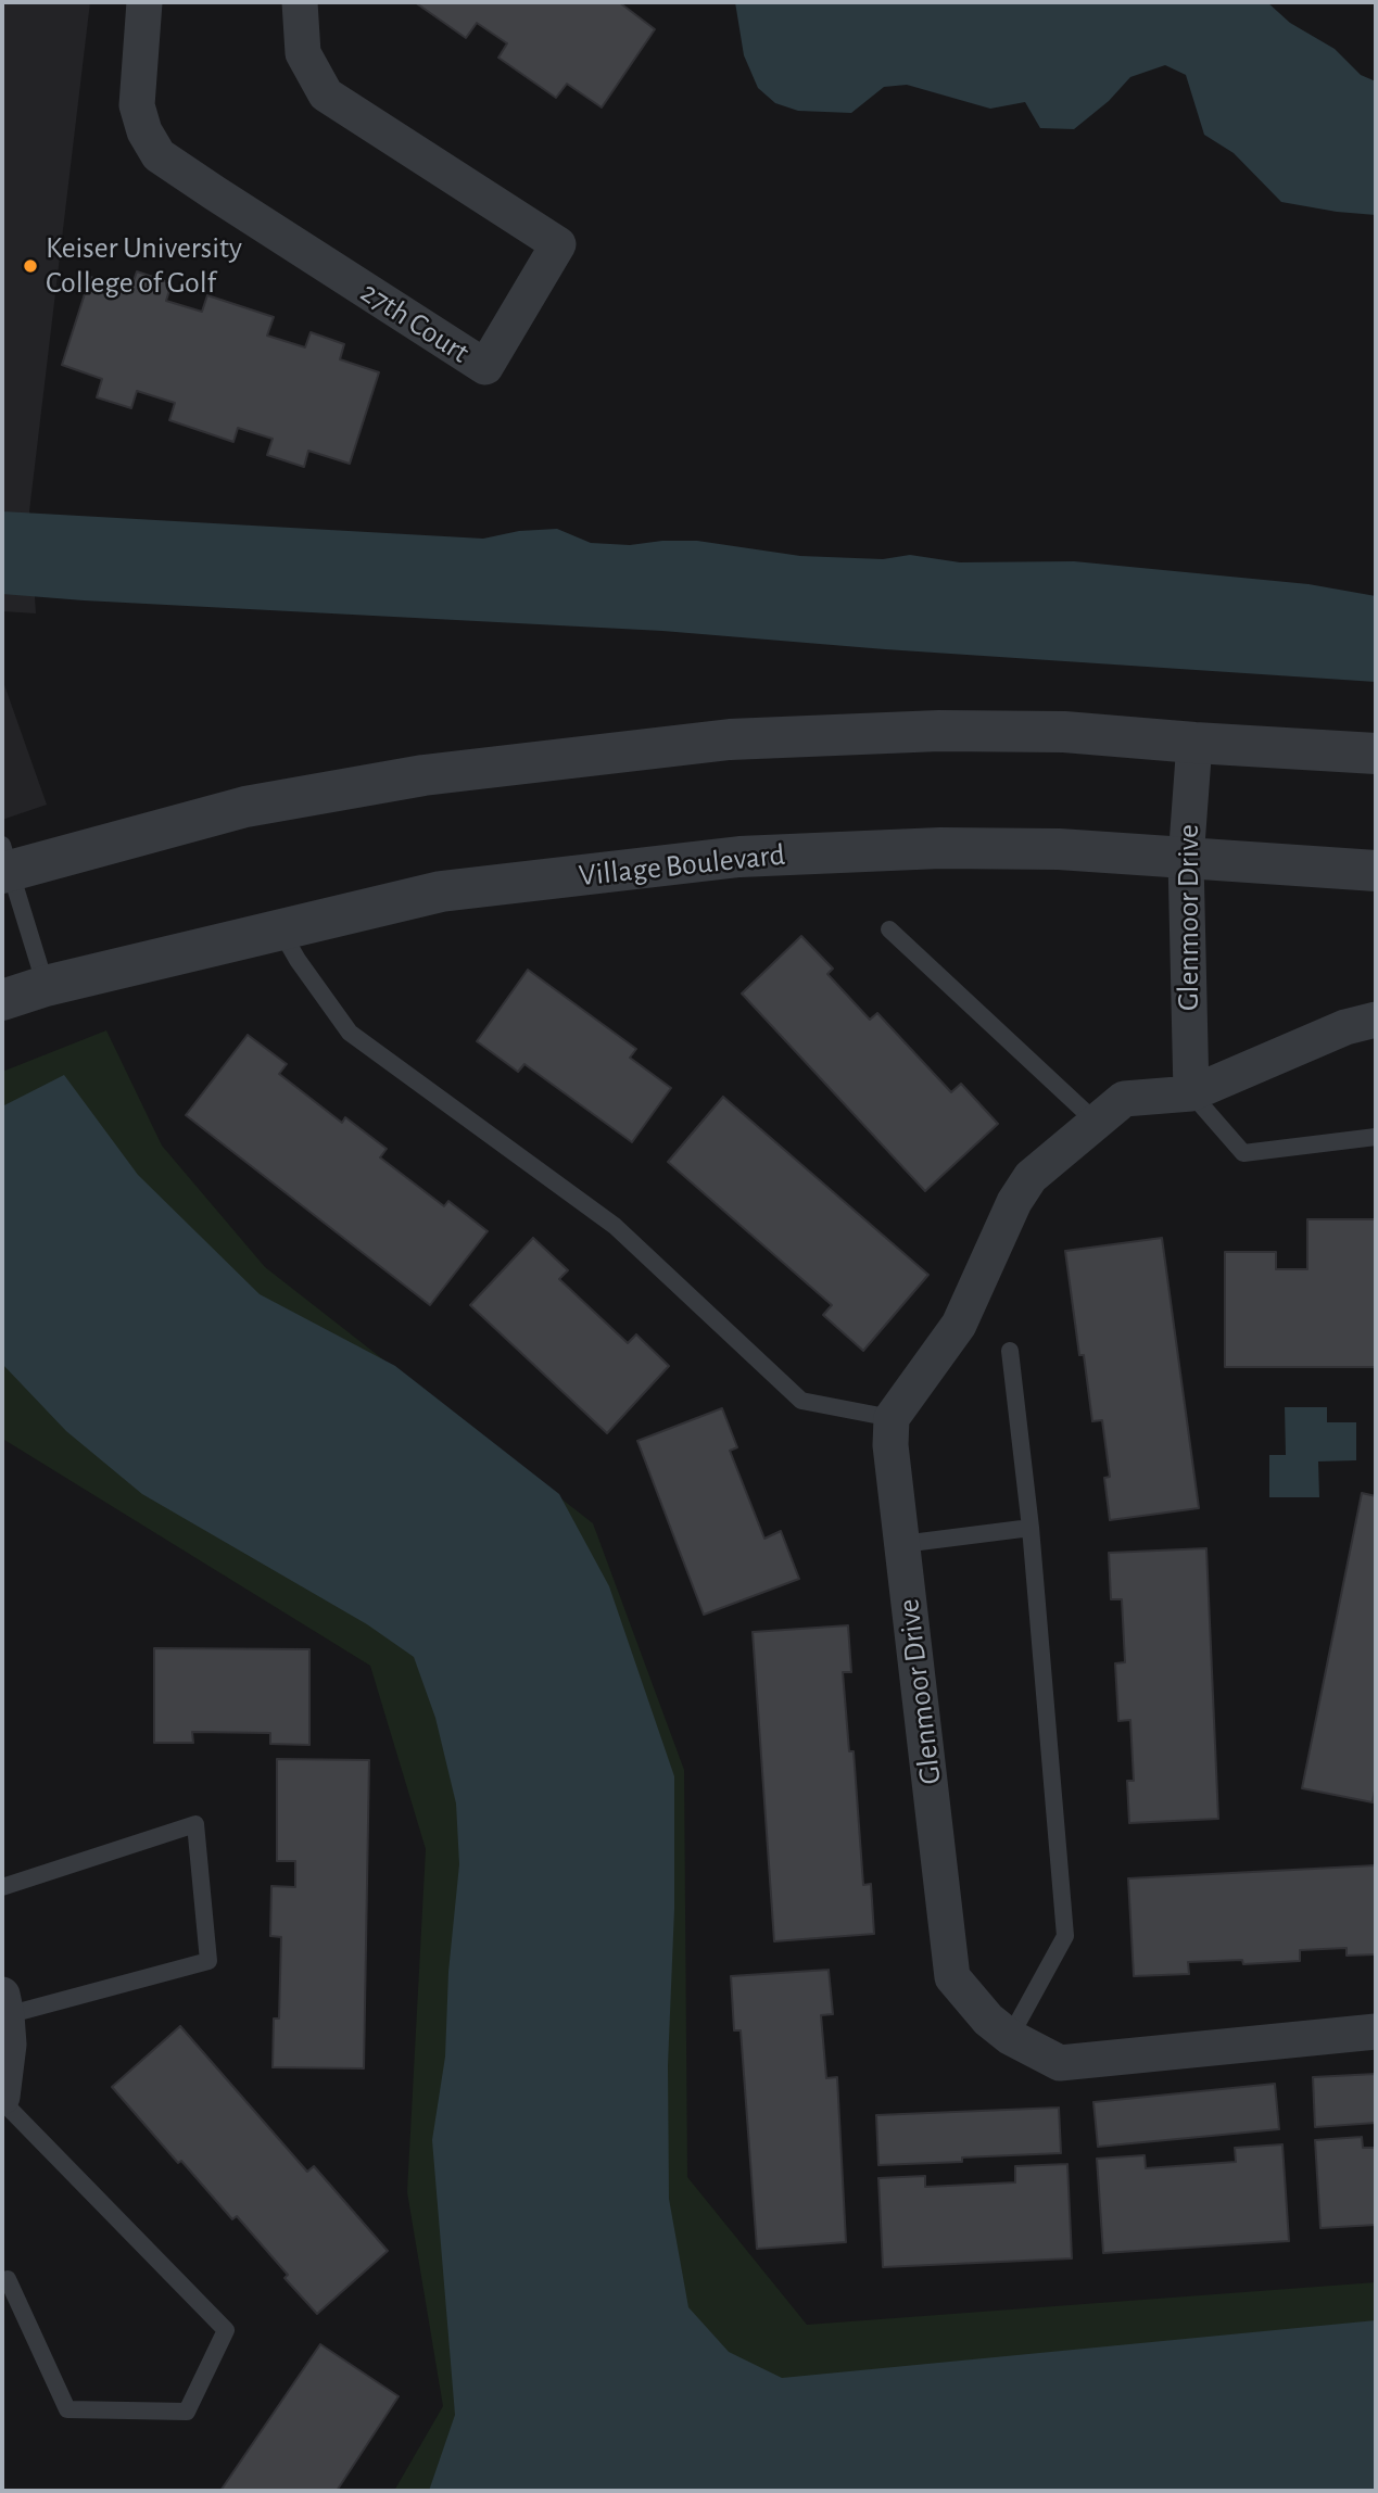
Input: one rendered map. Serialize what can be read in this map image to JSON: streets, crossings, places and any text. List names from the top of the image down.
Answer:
{
  "streets": {
    "street": ["27th Court", "Village Boulevard", "Glenmoor Drive"]
  },
  "crossings": [
    ["Village Boulevard", "Glenmoor Drive"]
  ],
  "places": ["Keiser University College of Golf"]
}
